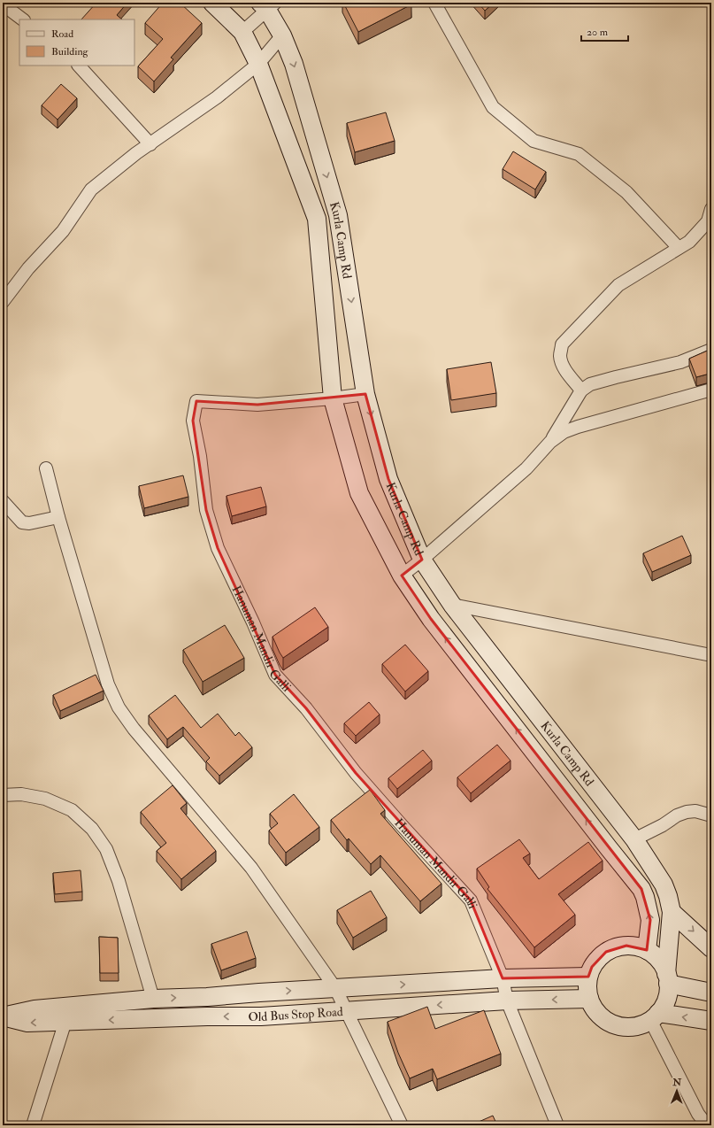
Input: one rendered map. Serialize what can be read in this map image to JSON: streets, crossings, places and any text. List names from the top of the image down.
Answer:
{
  "streets": {
    "main road": ["Kurla Camp Rd", "Old Bus Stop Road"],
    "street": ["Hanuman Mandir Galli"]
  },
  "crossings": [
    ["Kurla Camp Rd", "Hanuman Mandir Galli"],
    ["Kurla Camp Rd", "Old Bus Stop Road"],
    ["Hanuman Mandir Galli", "Old Bus Stop Road"]
  ],
  "legend": ["Road", "Building"],
  "scale_bar": "20 m",
  "north": "top"
}
